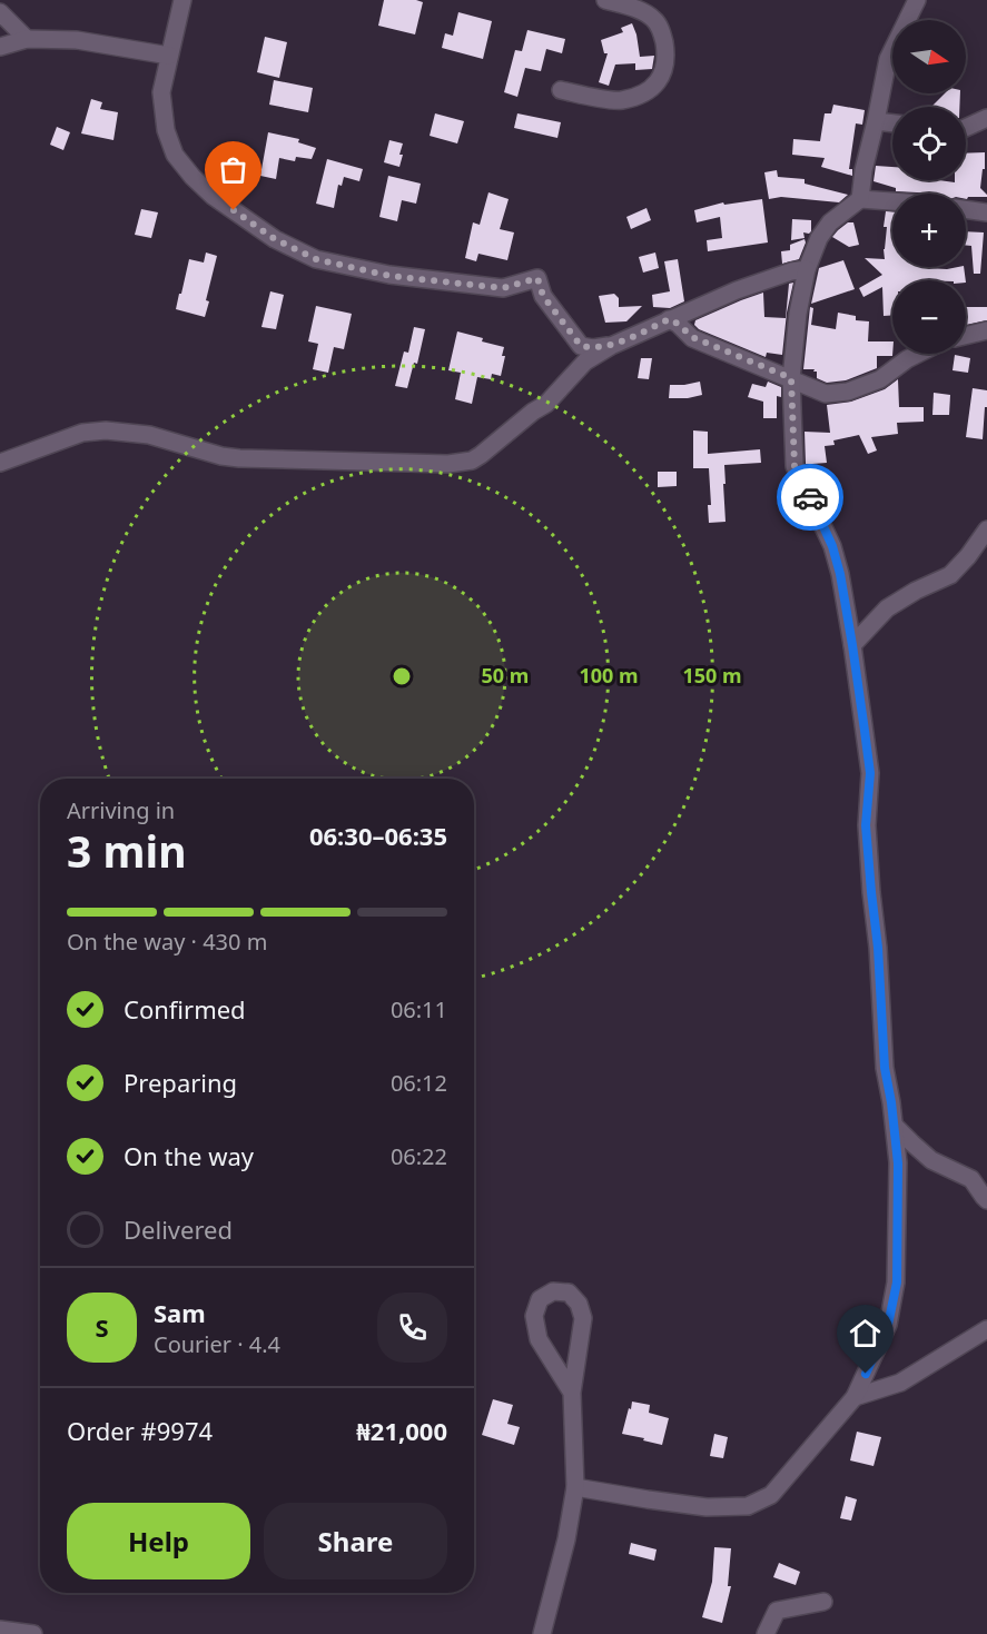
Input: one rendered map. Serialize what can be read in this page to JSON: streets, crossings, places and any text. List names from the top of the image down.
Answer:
{
  "north": "right",
  "page": {
    "map_buttons": ["+", "−"],
    "heading": ["3 min", "Arriving in", "06:30–06:35"],
    "panel": [
      "Sam",
      "Courier · 4.4",
      "Order #9974",
      "₦21,000"
    ],
    "bar": "On the way · 430 m",
    "list": [
      ["Confirmed", "06:11"],
      ["Preparing", "06:12"],
      ["On the way", "06:22"],
      "Delivered"
    ],
    "round": "S",
    "buttons": ["Help", "Share"]
  },
  "rings": ["50 m", "100 m", "150 m"]
}
